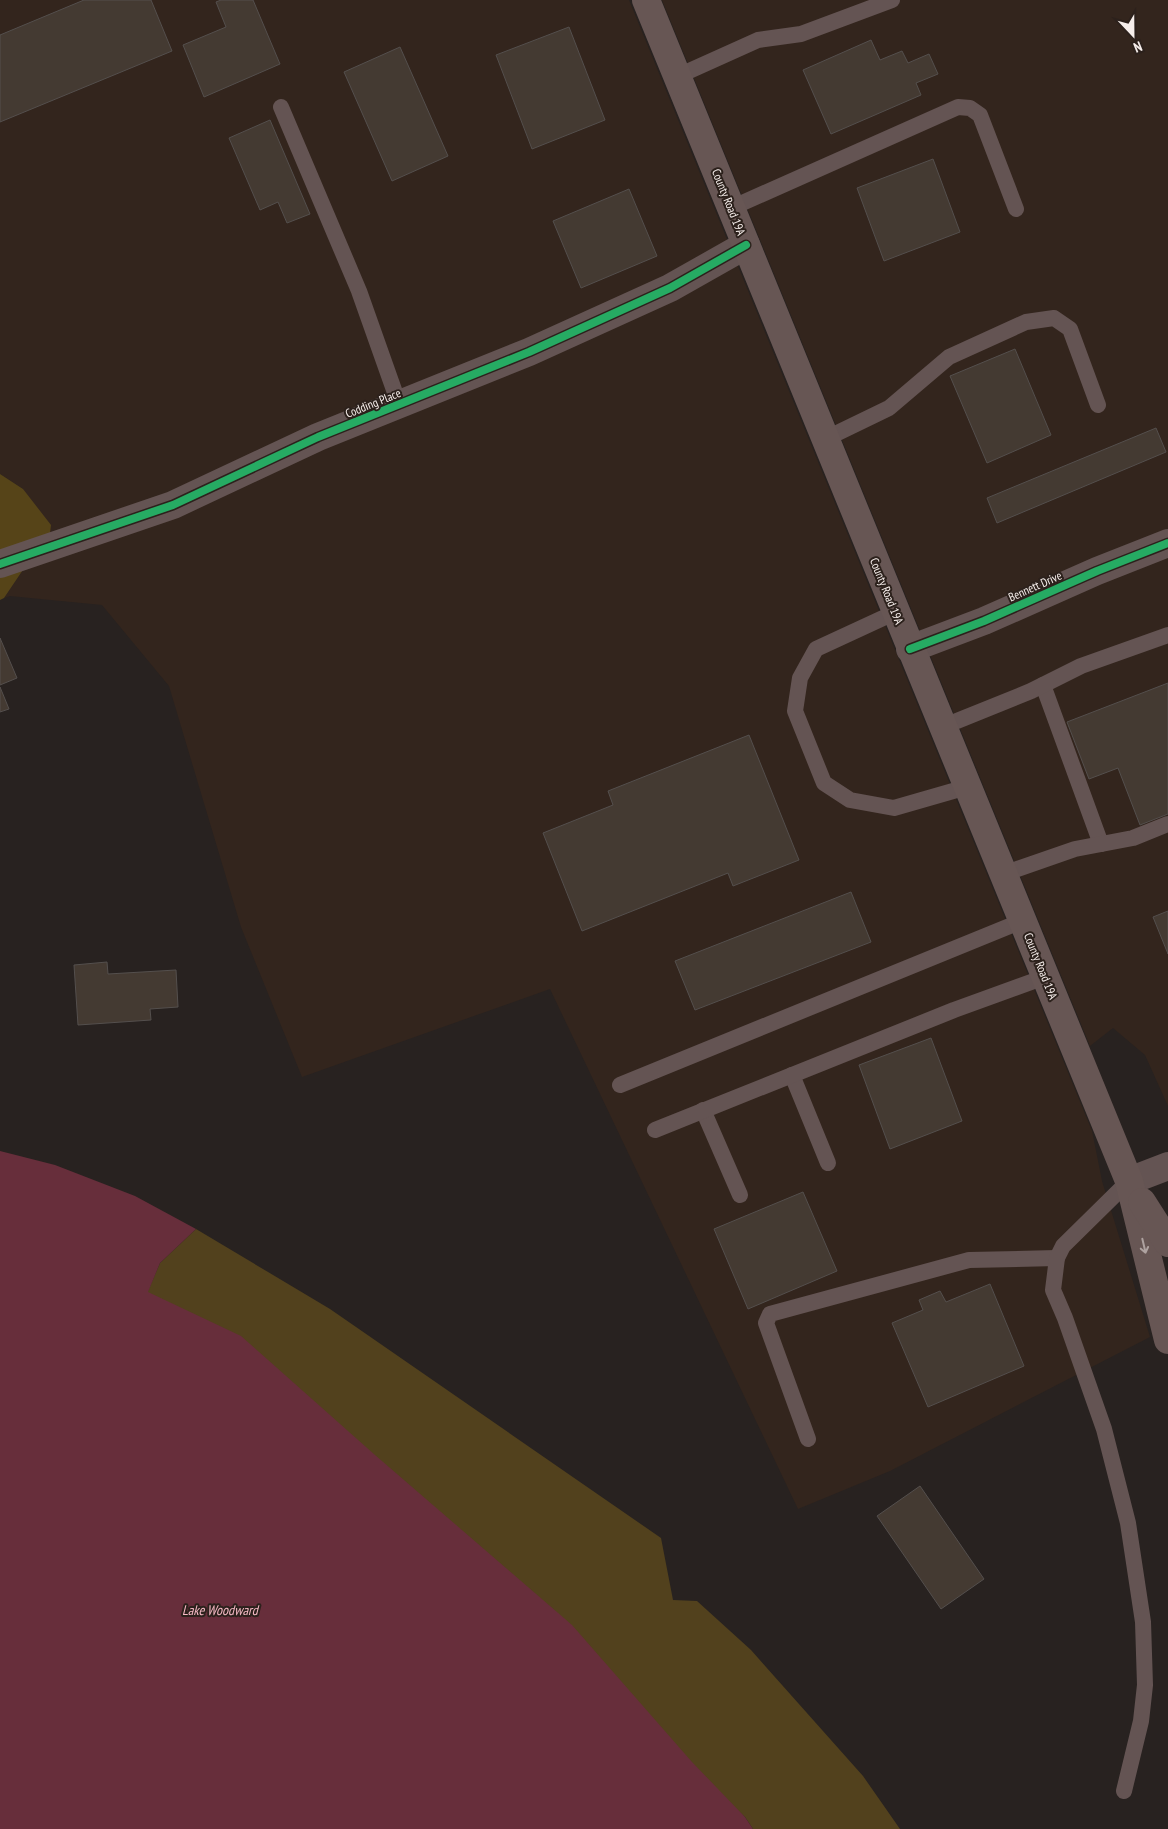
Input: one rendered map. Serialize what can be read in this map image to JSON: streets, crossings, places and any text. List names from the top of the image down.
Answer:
{
  "streets": {
    "main road": ["County Road 19A"],
    "street": ["Codding Place", "Bennett Drive"]
  },
  "crossings": [
    ["County Road 19A", "Codding Place"],
    ["County Road 19A", "Bennett Drive"]
  ],
  "water": ["Lake Woodward"],
  "north": "bottom"
}
